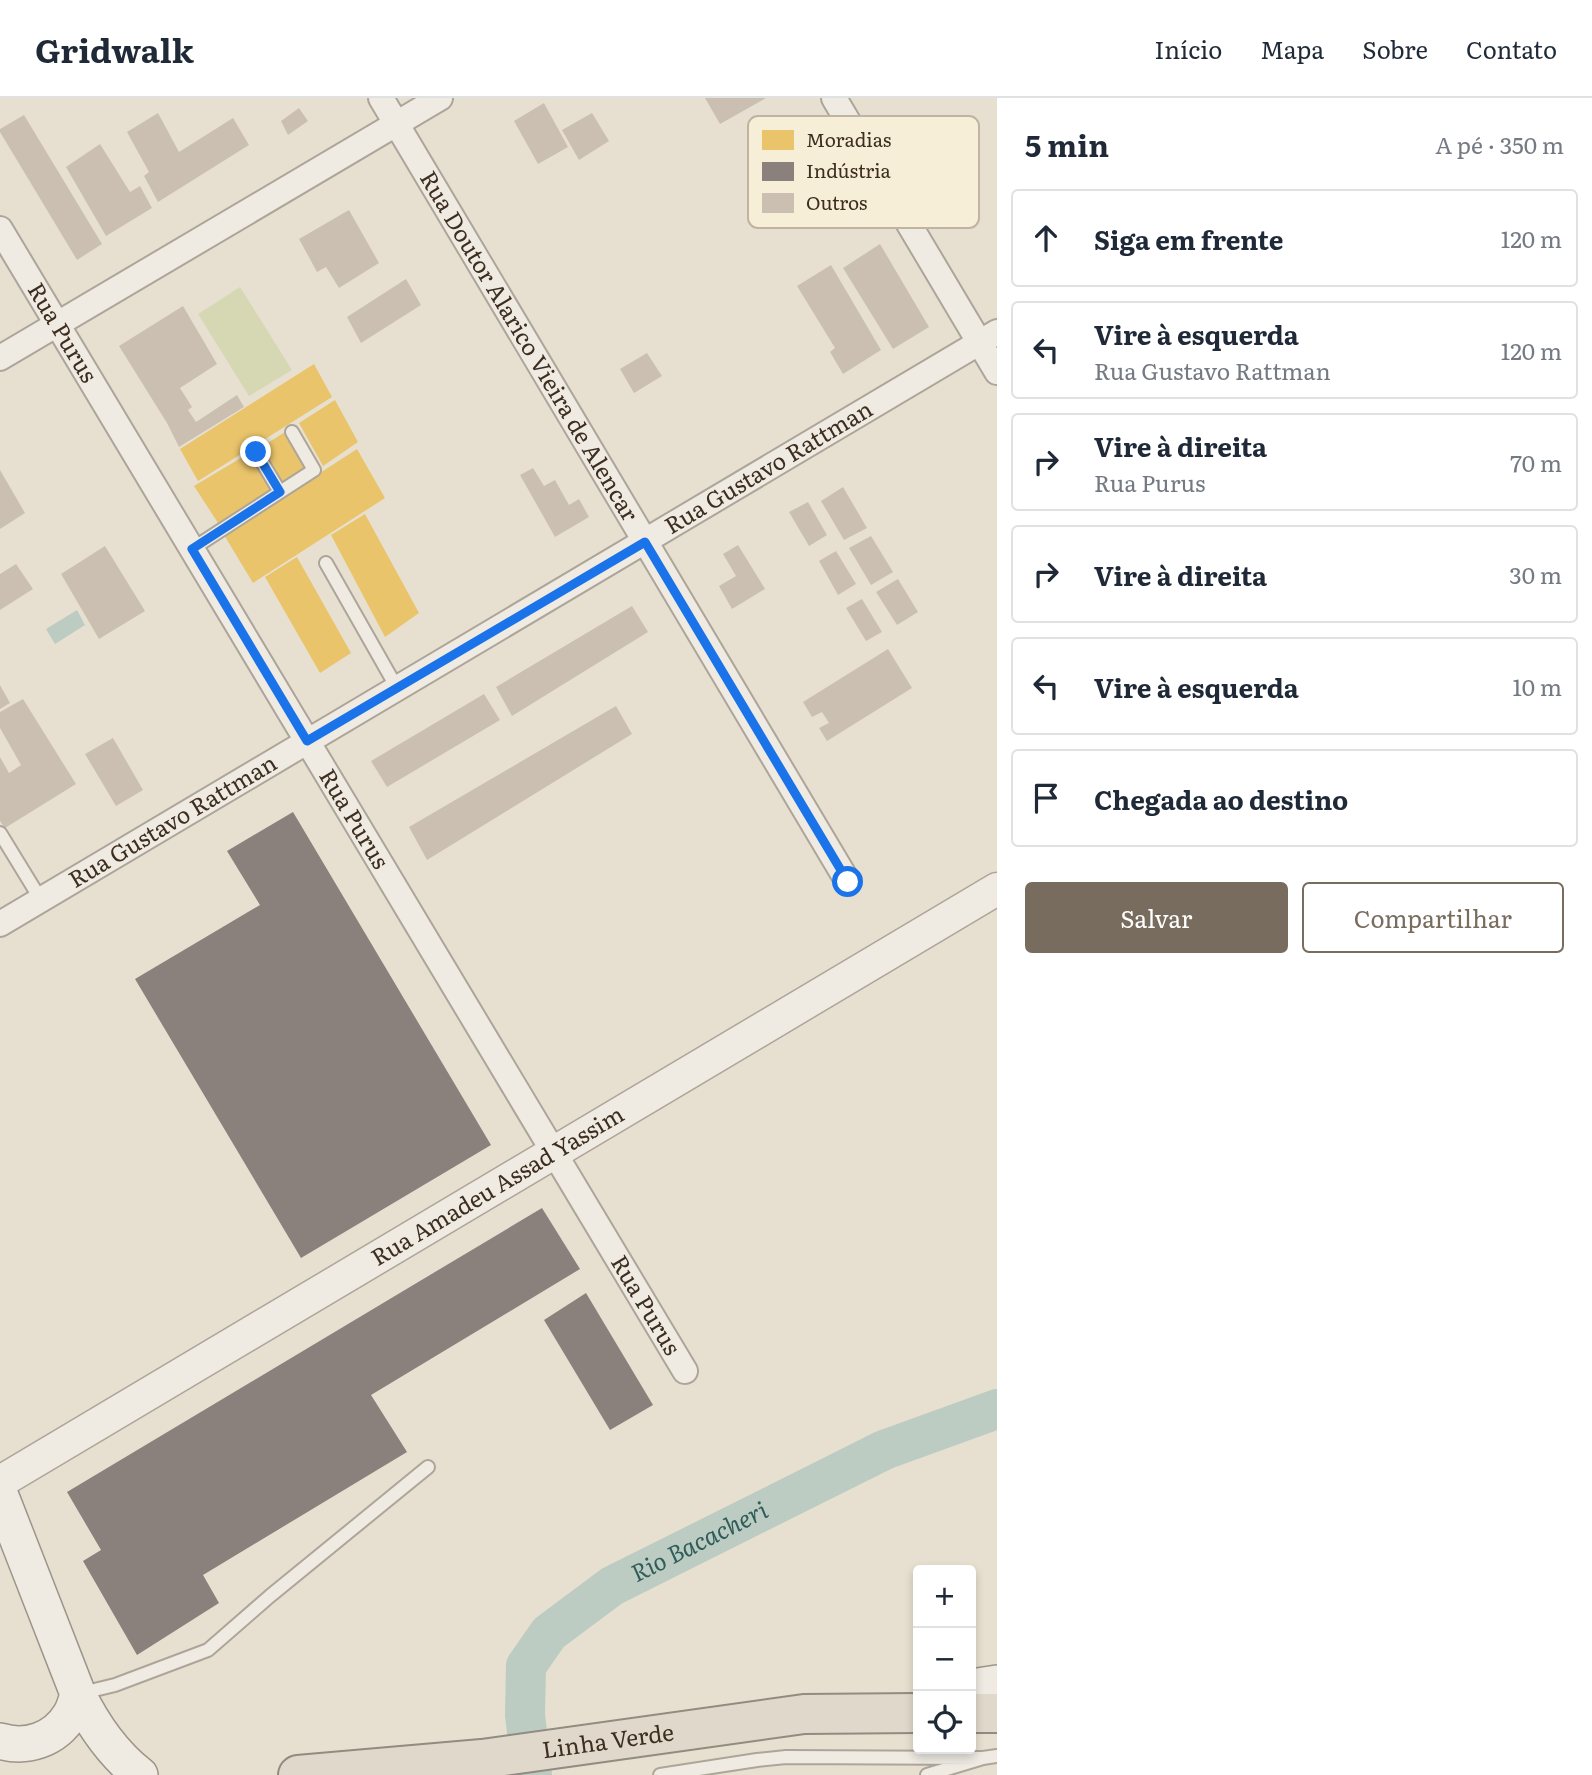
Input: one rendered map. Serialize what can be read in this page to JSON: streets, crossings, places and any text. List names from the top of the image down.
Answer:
{
  "streets": {
    "highway": ["Linha Verde"],
    "street": [
      "Rua Purus",
      "Rua Doutor Alarico Vieira de Alencar",
      "Rua Gustavo Rattman",
      "Rua Amadeu Assad Yassim"
    ]
  },
  "crossings": [
    ["Rua Purus", "Rua Gustavo Rattman"],
    ["Rua Purus", "Rua Amadeu Assad Yassim"],
    ["Rua Doutor Alarico Vieira de Alencar", "Rua Gustavo Rattman"]
  ],
  "water": ["Rio Bacacheri"],
  "legend": ["Moradias", "Indústria", "Outros"],
  "page": {
    "header": "Gridwalk",
    "nav": [
      "Início",
      "Mapa",
      "Sobre",
      "Contato"
    ],
    "heading": ["5 min", "A pé · 350 m"],
    "list": [
      ["Siga em frente", "120 m"],
      ["Vire à esquerda", "Rua Gustavo Rattman", "120 m"],
      ["Vire à direita", "Rua Purus", "70 m"],
      ["Vire à direita", "30 m"],
      ["Vire à esquerda", "10 m"],
      "Chegada ao destino"
    ],
    "buttons": ["Salvar", "Compartilhar"],
    "map_buttons": ["+", "−"]
  }
}
